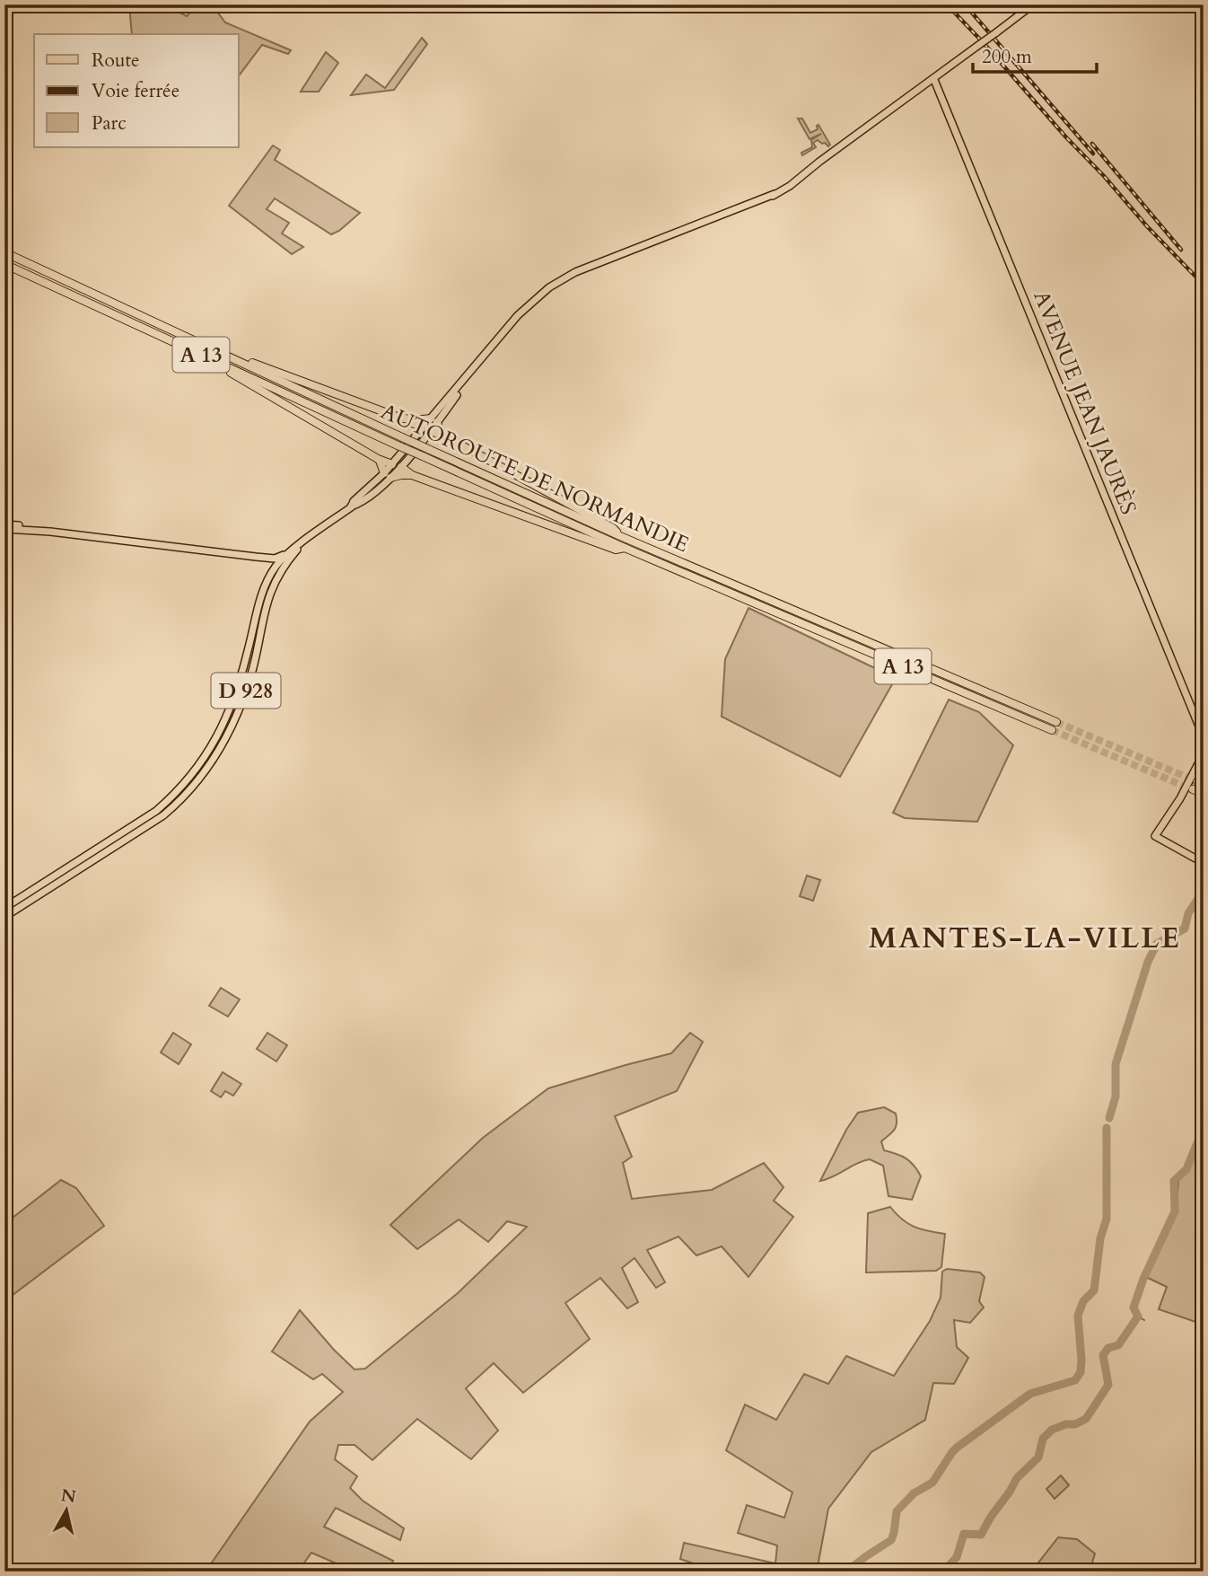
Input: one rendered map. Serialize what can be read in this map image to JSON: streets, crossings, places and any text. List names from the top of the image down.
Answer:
{
  "streets": {
    "highway": ["A 13", "AUTOROUTE DE NORMANDIE"],
    "main road": ["AVENUE JEAN JAURÈS", "D 928"]
  },
  "crossings": [
    ["AVENUE JEAN JAURÈS", "D 928"]
  ],
  "districts": ["MANTES-LA-VILLE"],
  "legend": ["Route", "Voie ferrée", "Parc"],
  "scale_bar": "200 m",
  "north": "top"
}
